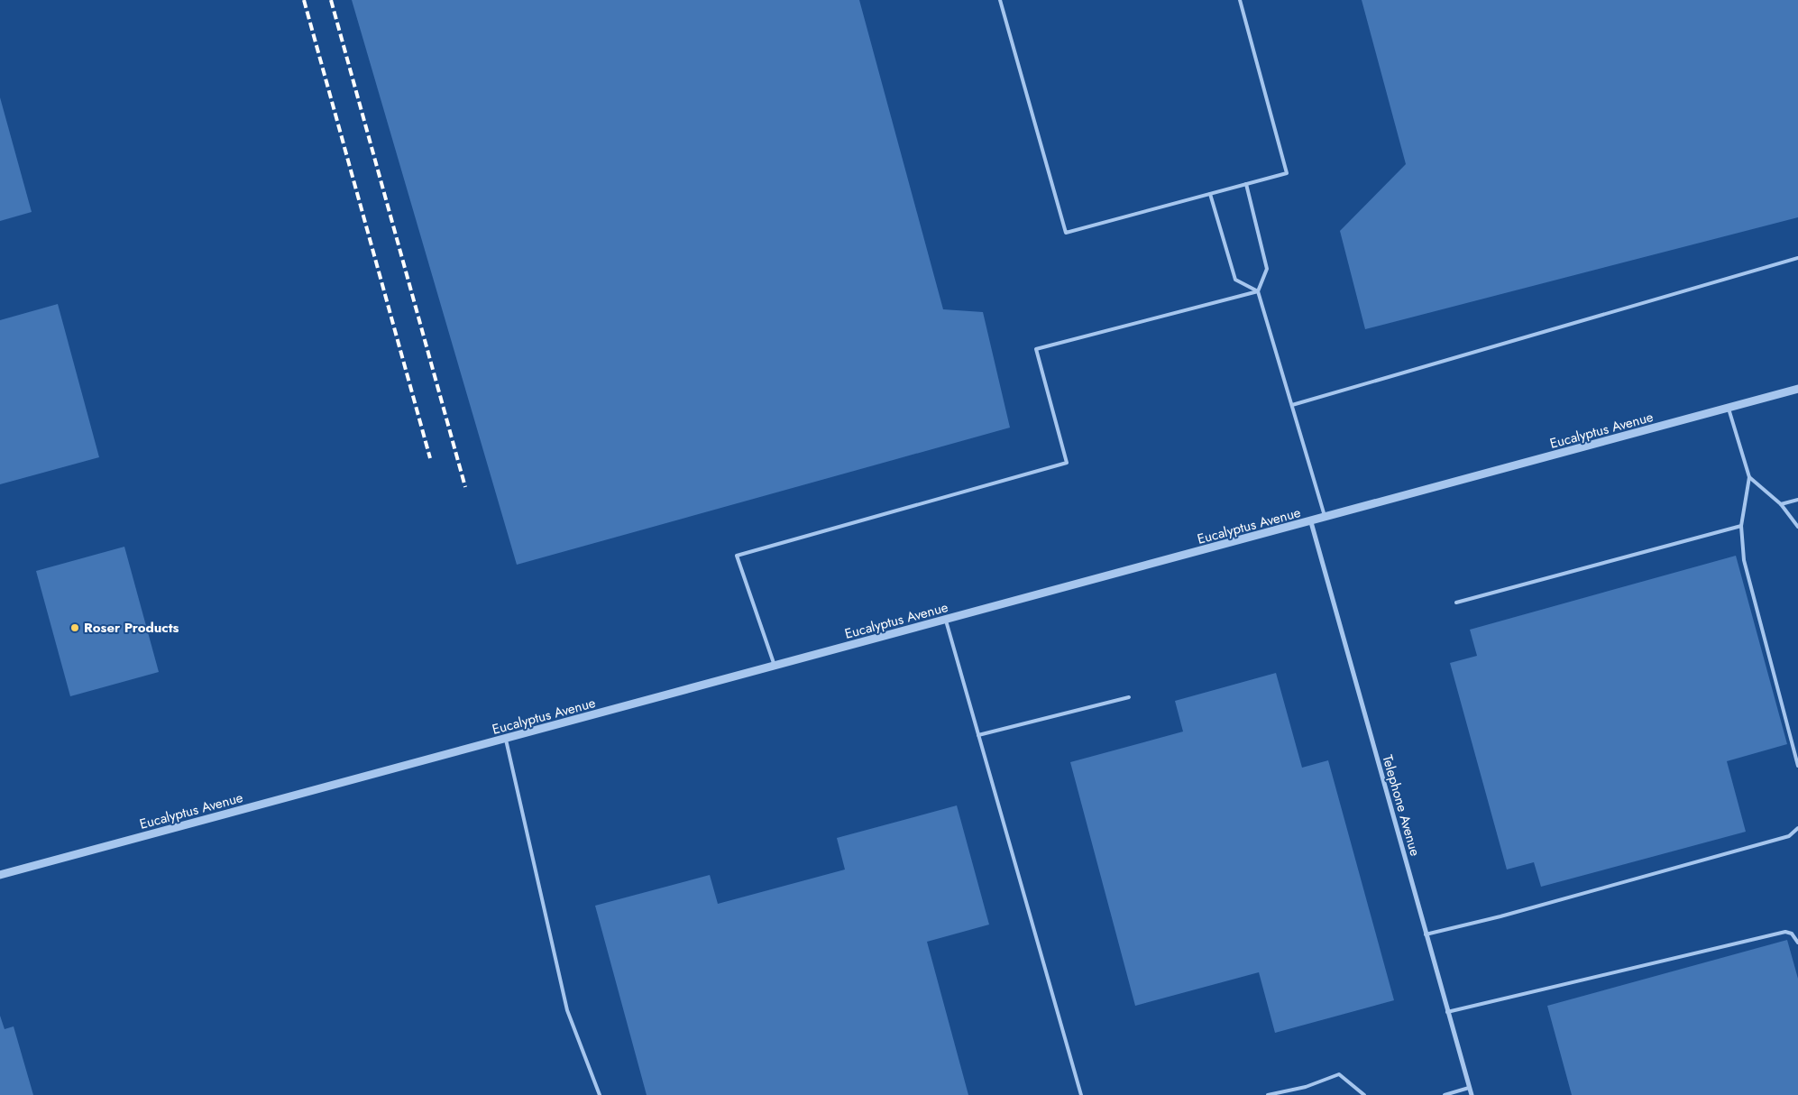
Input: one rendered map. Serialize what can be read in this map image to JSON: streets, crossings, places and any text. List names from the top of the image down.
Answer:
{
  "streets": {
    "street": ["Eucalyptus Avenue", "Telephone Avenue"]
  },
  "crossings": [
    ["Eucalyptus Avenue", "Telephone Avenue"]
  ],
  "places": ["Roser Products"]
}
